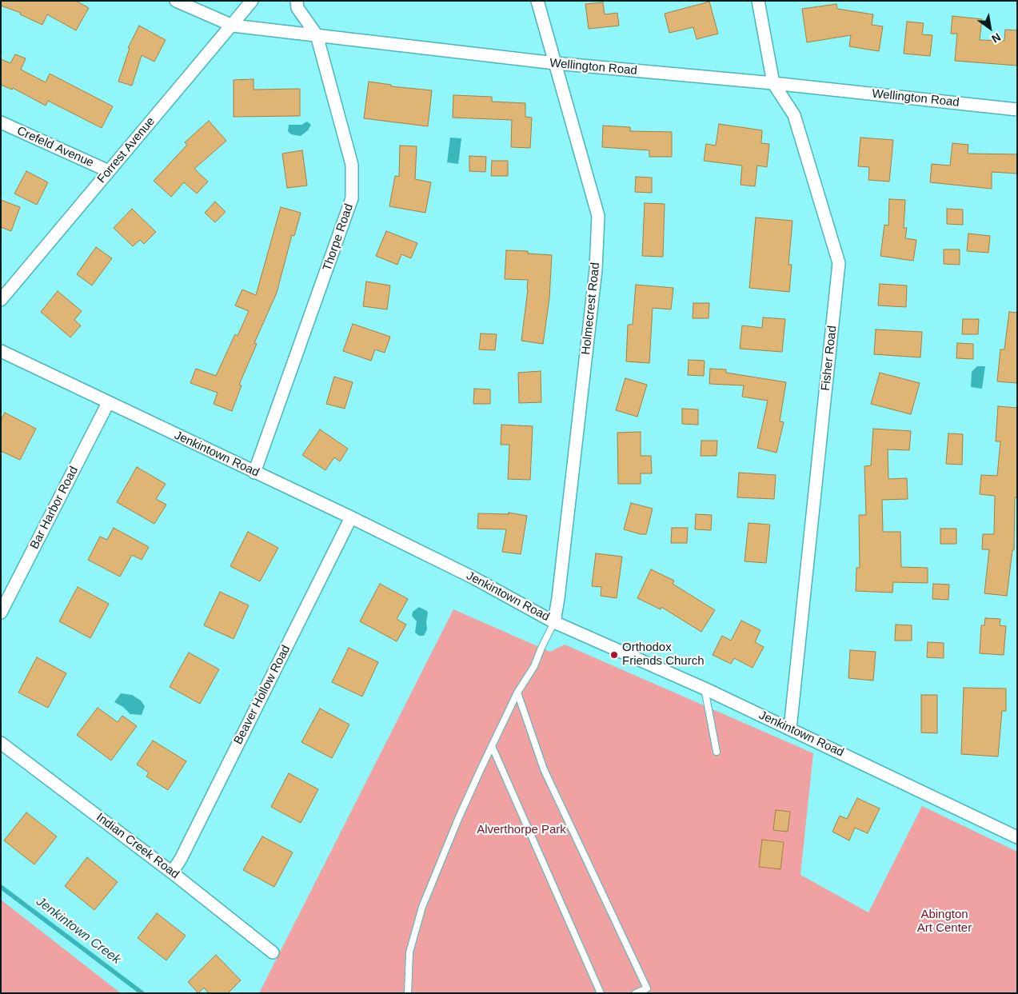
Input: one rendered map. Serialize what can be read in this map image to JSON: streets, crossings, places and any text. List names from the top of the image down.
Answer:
{
  "streets": {
    "street": [
      "Wellington Road",
      "Crefeld Avenue",
      "Forrest Avenue",
      "Thorpe Road",
      "Holmecrest Road",
      "Fisher Road",
      "Jenkintown Road",
      "Bar Harbor Road",
      "Beaver Hollow Road",
      "Indian Creek Road"
    ]
  },
  "crossings": [
    ["Wellington Road", "Forrest Avenue"],
    ["Wellington Road", "Thorpe Road"],
    ["Wellington Road", "Holmecrest Road"],
    ["Wellington Road", "Fisher Road"],
    ["Crefeld Avenue", "Forrest Avenue"],
    ["Thorpe Road", "Jenkintown Road"],
    ["Holmecrest Road", "Jenkintown Road"],
    ["Fisher Road", "Jenkintown Road"],
    ["Jenkintown Road", "Bar Harbor Road"],
    ["Jenkintown Road", "Beaver Hollow Road"],
    ["Beaver Hollow Road", "Indian Creek Road"]
  ],
  "water": ["Jenkintown Creek"],
  "parks": ["Alverthorpe Park", "Abington Art Center"],
  "places": ["Orthodox Friends Church"],
  "north": "bottom right"
}
